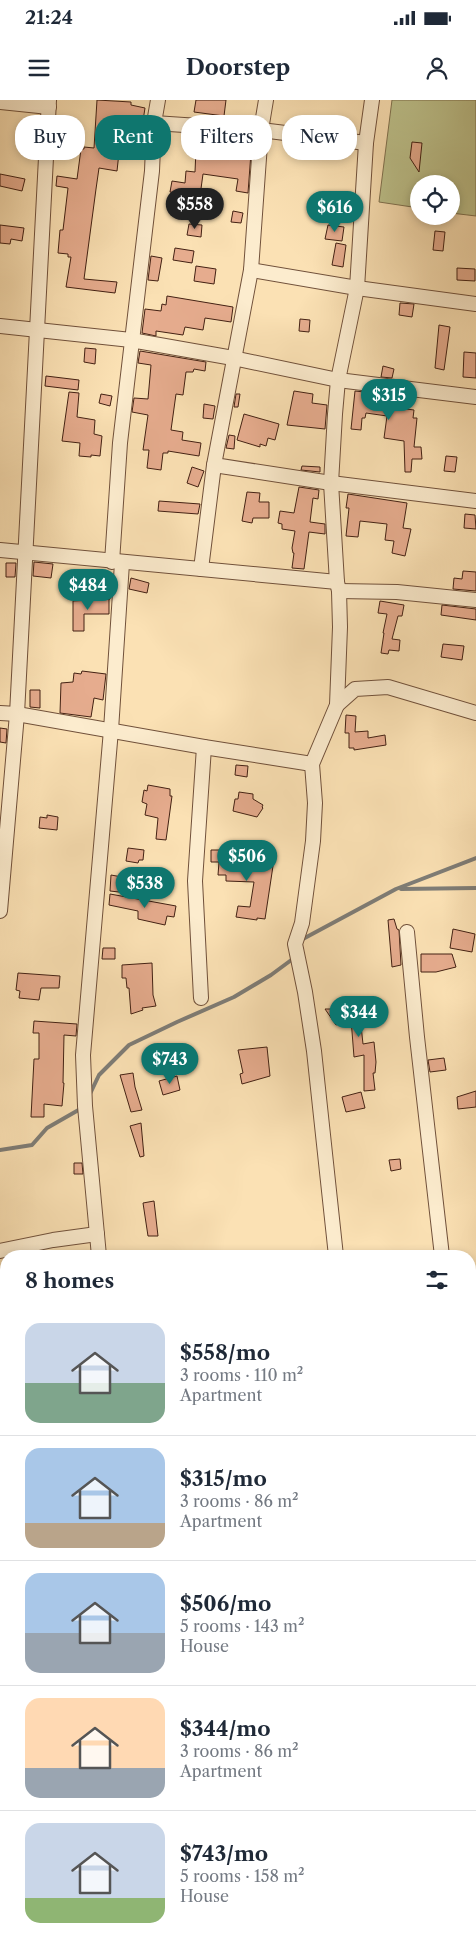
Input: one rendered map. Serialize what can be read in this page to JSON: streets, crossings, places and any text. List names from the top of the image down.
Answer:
{
  "page": {
    "status": "21:24",
    "header": "Doorstep",
    "chip": [
      "Buy",
      "Rent",
      "Filters",
      "New"
    ],
    "price": [
      "$558",
      "$616",
      "$315",
      "$484",
      "$506",
      "$538",
      "$344",
      "$743"
    ],
    "heading": "8 homes",
    "list": [
      {
        "name": "$558/mo",
        "note": "3 rooms · 110 m² · Apartment"
      },
      {
        "name": "$315/mo",
        "note": "3 rooms · 86 m² · Apartment"
      },
      {
        "name": "$506/mo",
        "note": "5 rooms · 143 m² · House"
      },
      {
        "name": "$344/mo",
        "note": "3 rooms · 86 m² · Apartment"
      },
      {
        "name": "$743/mo",
        "note": "5 rooms · 158 m² · House"
      }
    ]
  }
}
